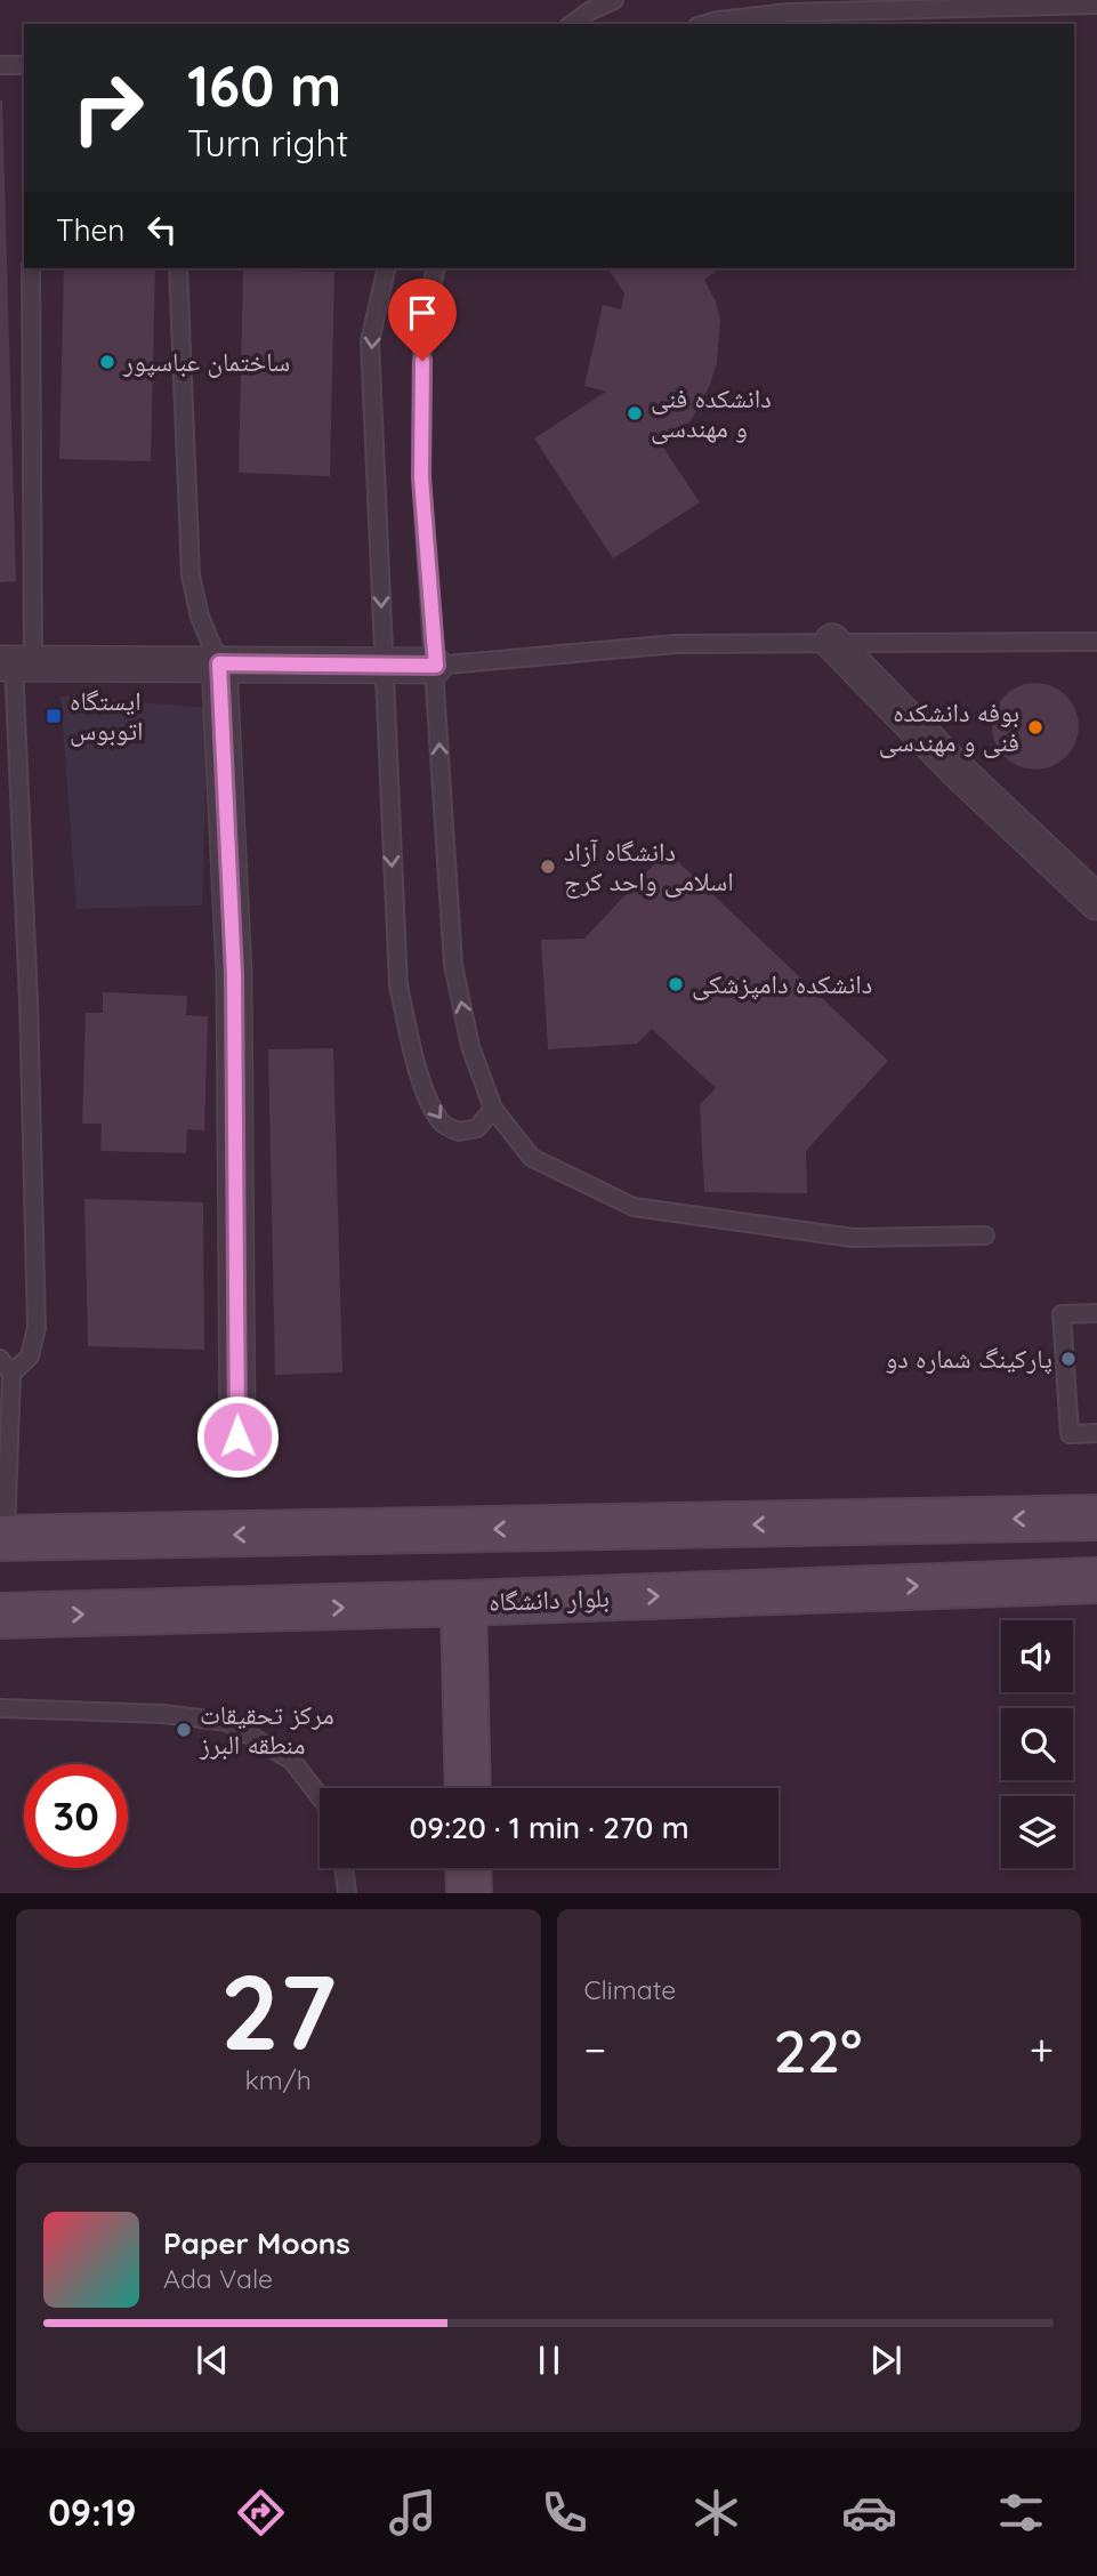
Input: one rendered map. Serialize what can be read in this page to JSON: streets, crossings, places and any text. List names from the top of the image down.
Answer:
{
  "streets": {
    "street": ["بلوار دانشگاه"]
  },
  "places": {
    "other": [
      "ساختمان عباسپور",
      "دانشکده فنی و مهندسی",
      "بوفه دانشکده فنی و مهندسی",
      "دانشگاه آزاد اسلامی واحد کرج",
      "دانشکده دامپزشکی",
      "پارکینگ شماره دو",
      "مرکز تحقیقات منطقه البرز"
    ],
    "transit": ["ایستگاه اتوبوس"]
  },
  "page": {
    "turn": ["160 m", "Turn right"],
    "then": "Then",
    "limit": "30",
    "trip": "09:20 · 1 min · 270 m",
    "tile": [
      ["27", "km/h"],
      "Climate"
    ],
    "heat": ["−", "22°", "+"],
    "song": ["Paper Moons", "Ada Vale"],
    "tabs": "09:19"
  }
}
